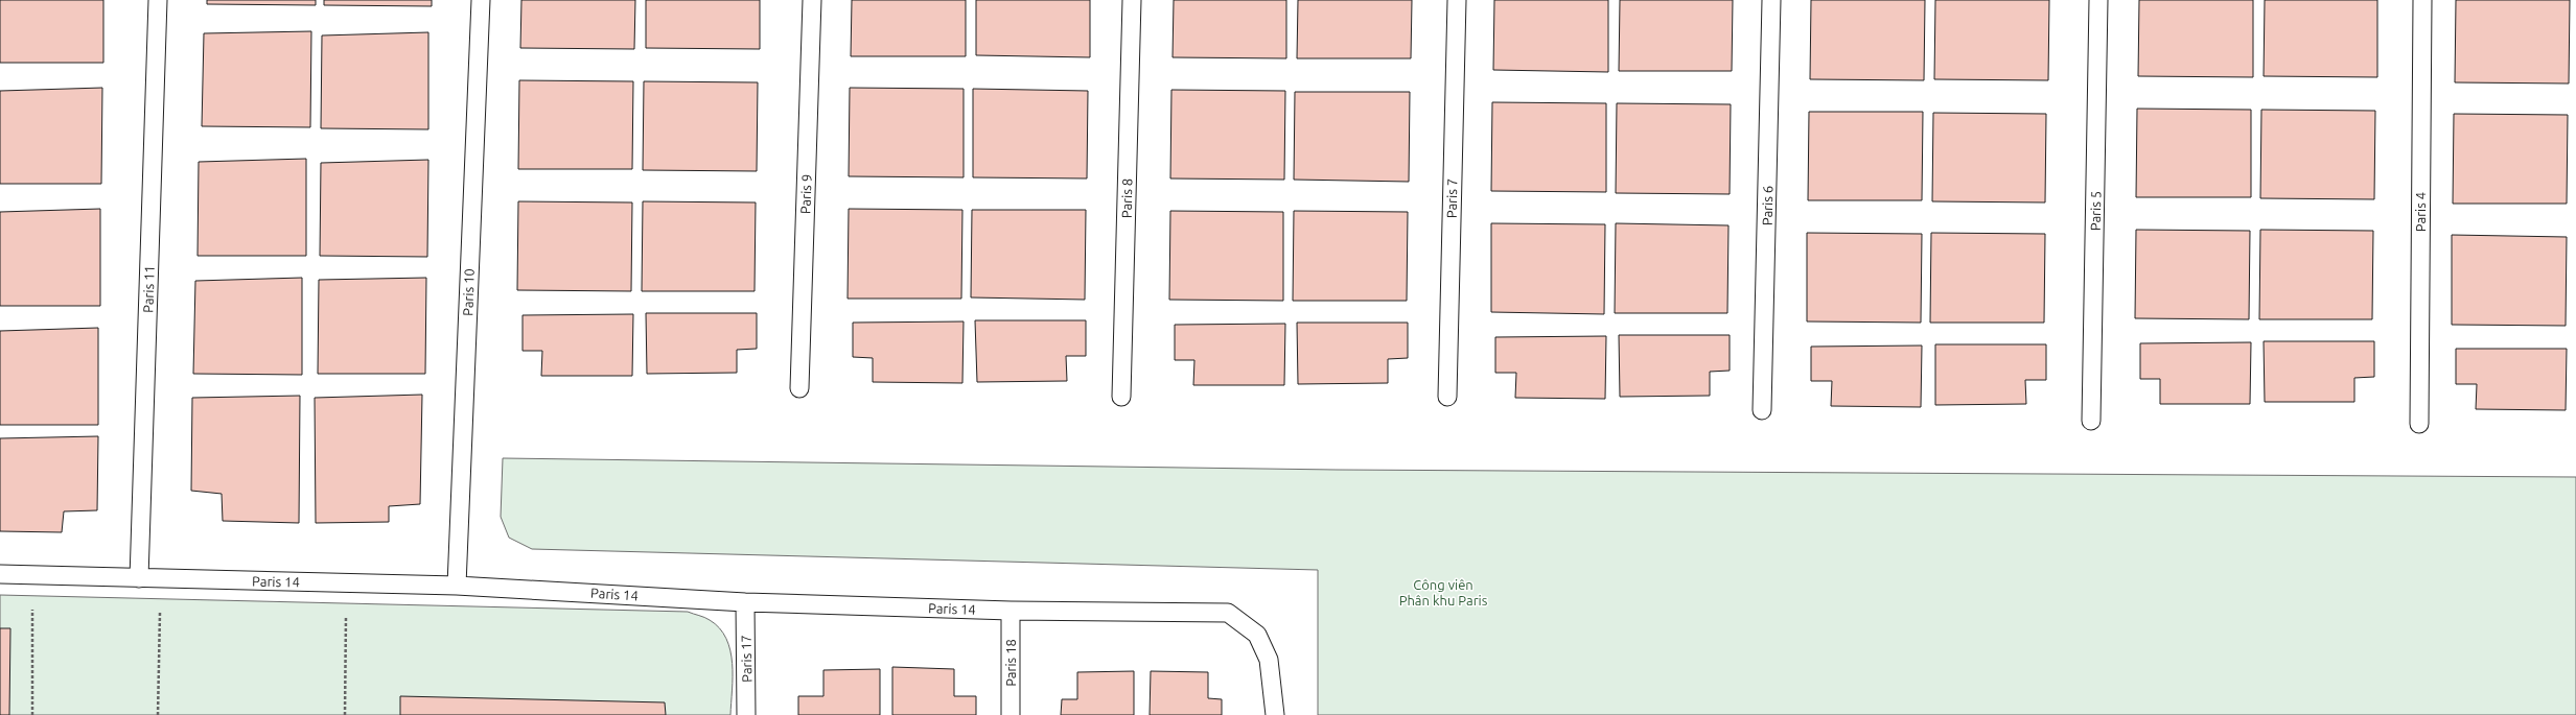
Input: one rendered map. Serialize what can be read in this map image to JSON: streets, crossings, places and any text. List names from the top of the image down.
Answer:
{
  "streets": {
    "lane": [
      "Paris 9",
      "Paris 8",
      "Paris 7",
      "Paris 6",
      "Paris 5",
      "Paris 4",
      "Paris 11",
      "Paris 10",
      "Paris 14",
      "Paris 17",
      "Paris 18"
    ]
  },
  "crossings": [
    ["Paris 11", "Paris 14"],
    ["Paris 10", "Paris 14"],
    ["Paris 14", "Paris 17"],
    ["Paris 14", "Paris 18"]
  ],
  "parks": ["Công viên Phân khu Paris"]
}
